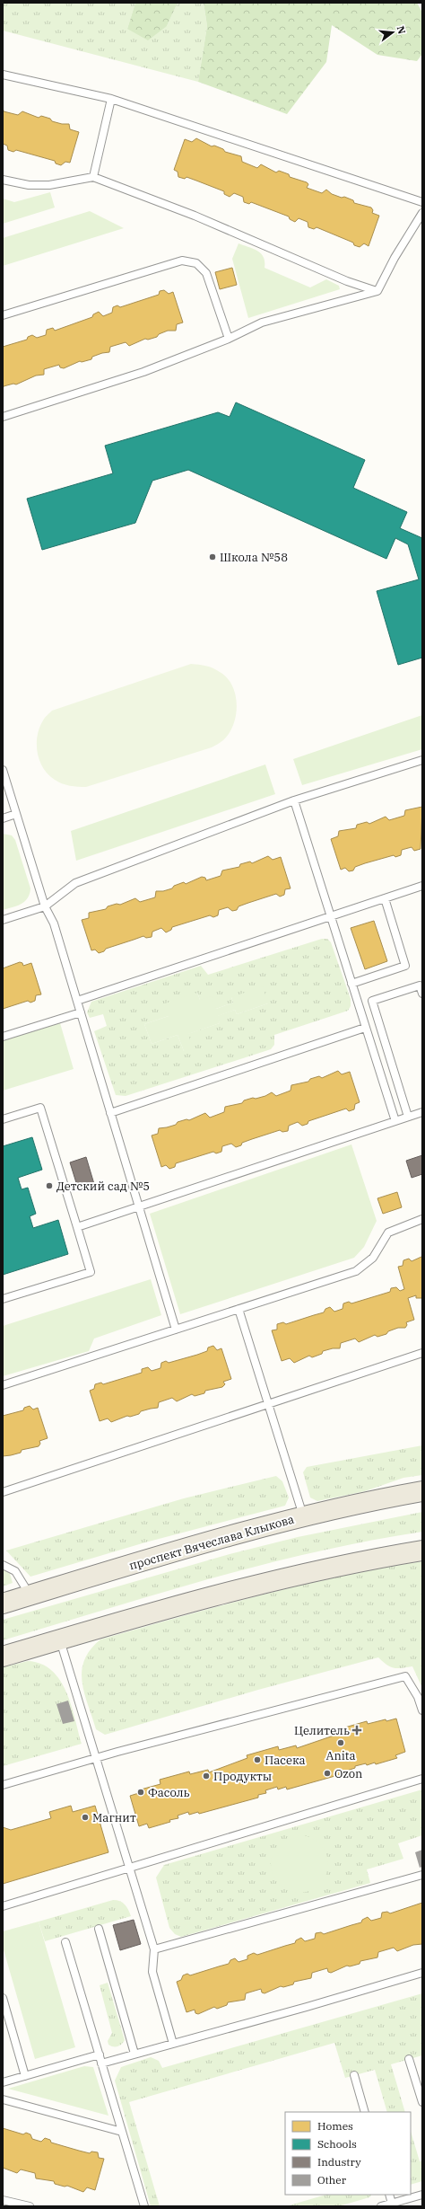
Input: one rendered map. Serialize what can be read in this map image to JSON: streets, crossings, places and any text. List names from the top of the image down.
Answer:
{
  "streets": {
    "main road": ["проспект Вячеслава Клыкова"]
  },
  "places": {
    "other": [
      "Школа №58",
      "Детский сад №5",
      "Anita",
      "Пасека",
      "Ozon",
      "Продукты",
      "Фасоль",
      "Магнит"
    ],
    "health": ["Целитель"]
  },
  "legend": [
    "Homes",
    "Schools",
    "Industry",
    "Other"
  ],
  "north": "right"
}
